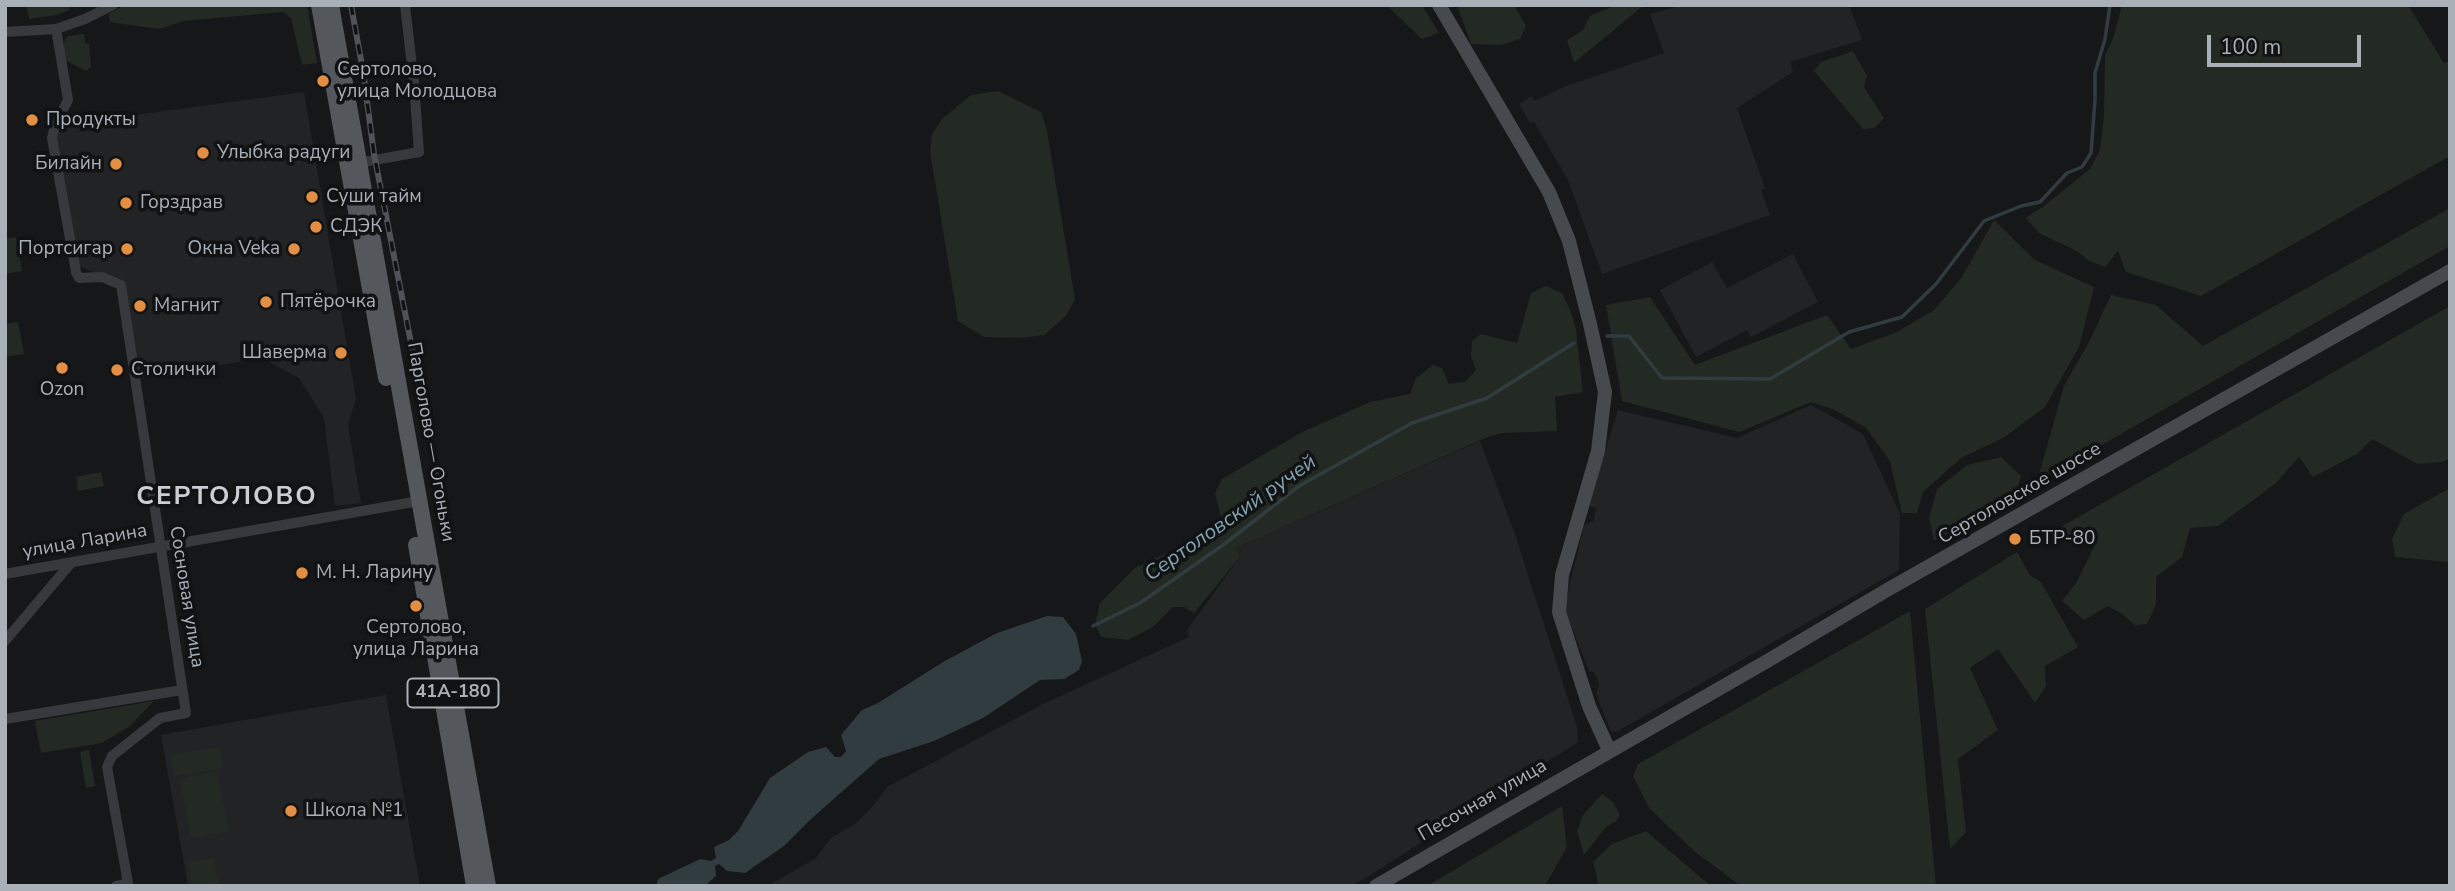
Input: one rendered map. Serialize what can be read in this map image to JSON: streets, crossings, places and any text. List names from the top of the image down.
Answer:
{
  "streets": {
    "main road": [
      "Парголово — Огоньки",
      "Сертоловское шоссе",
      "41А-180",
      "Песочная улица"
    ],
    "street": ["улица Ларина", "Сосновая улица"]
  },
  "crossings": [
    ["Парголово — Огоньки", "улица Ларина"],
    ["Сертоловское шоссе", "Песочная улица"],
    ["улица Ларина", "Сосновая улица"]
  ],
  "districts": ["СЕРТОЛОВО"],
  "water": ["Сертоловский ручей"],
  "places": [
    "Сертолово, улица Молодцова",
    "Продукты",
    "Улыбка радуги",
    "Билайн",
    "Суши тайм",
    "Горздрав",
    "СДЭК",
    "Портсигар",
    "Окна Veka",
    "Пятёрочка",
    "Магнит",
    "Шаверма",
    "Ozon",
    "Столички",
    "БТР-80",
    "М. Н. Ларину",
    "Сертолово, улица Ларина",
    "Школа №1"
  ],
  "scale_bar": "100 m"
}
